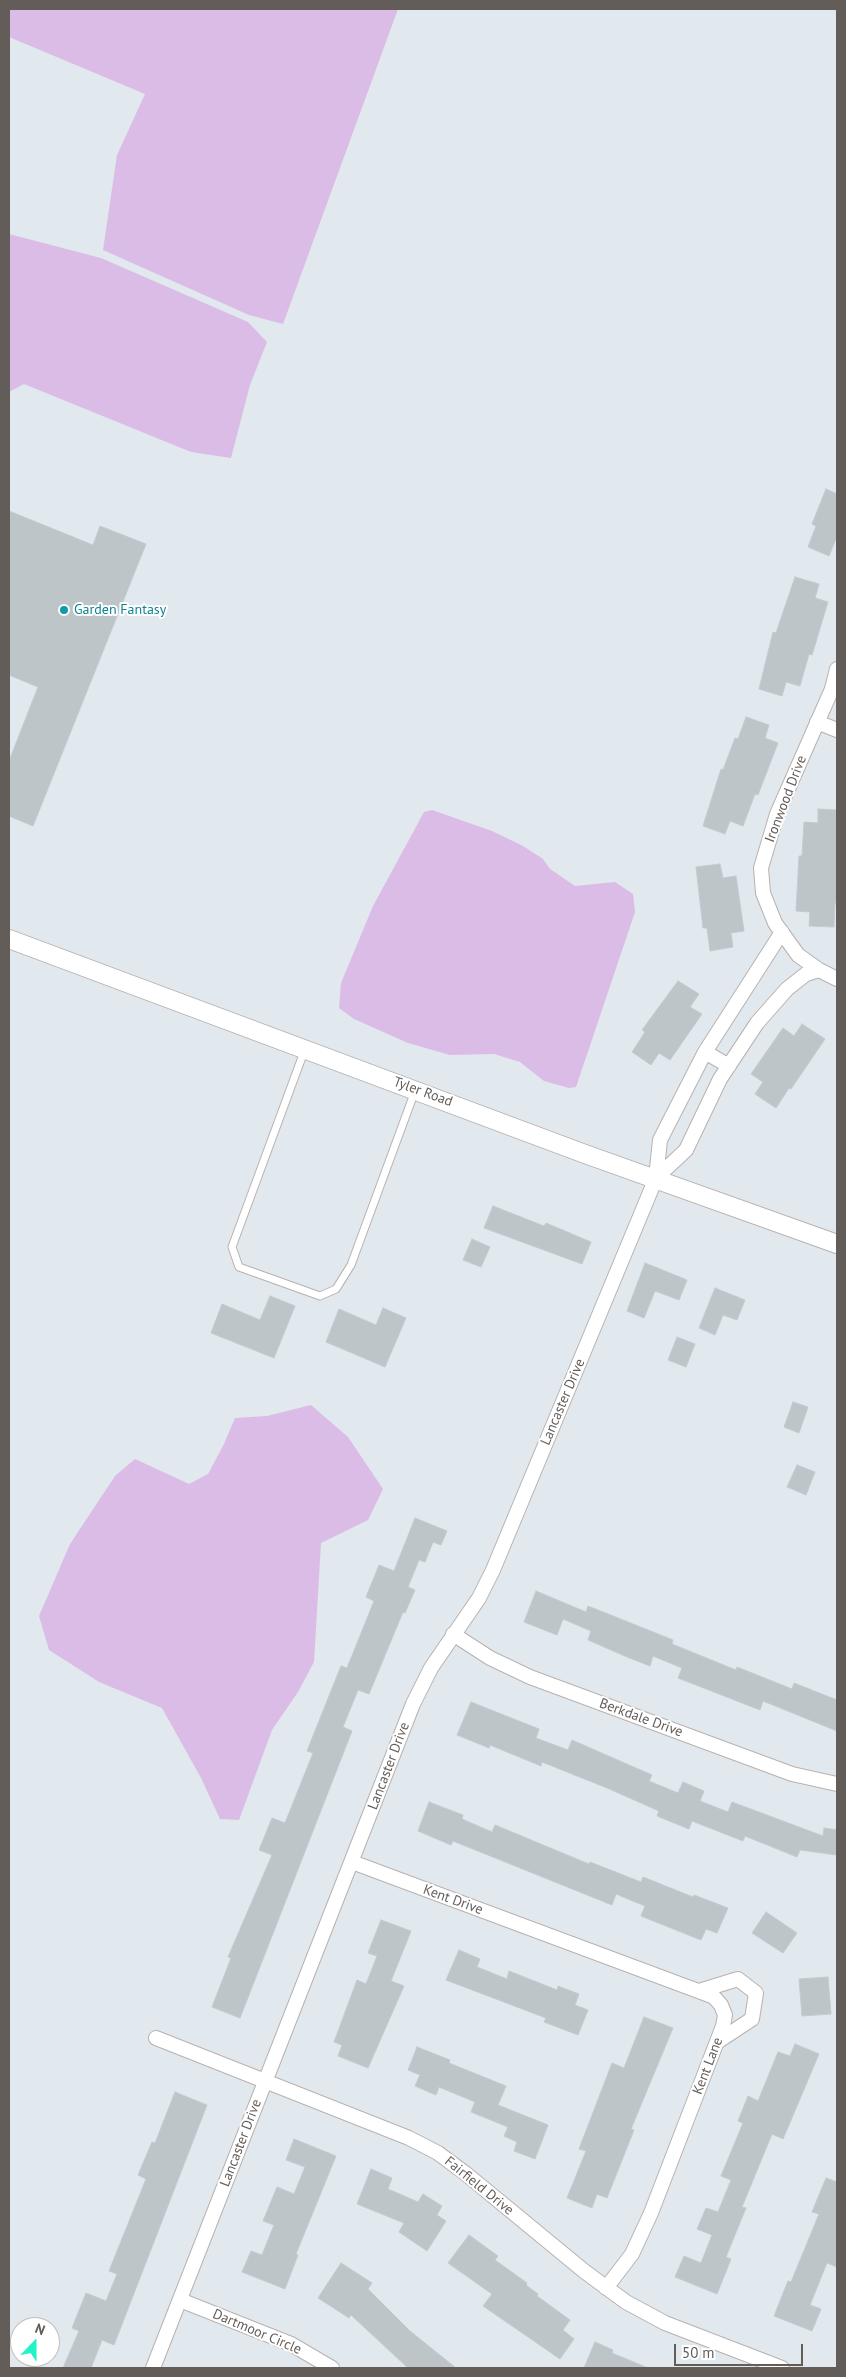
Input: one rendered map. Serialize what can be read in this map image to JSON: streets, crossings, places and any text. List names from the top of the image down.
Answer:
{
  "streets": {
    "street": [
      "Ironwood Drive",
      "Tyler Road",
      "Lancaster Drive",
      "Berkdale Drive",
      "Kent Drive",
      "Kent Lane",
      "Fairfield Drive",
      "Dartmoor Circle"
    ]
  },
  "crossings": [
    ["Tyler Road", "Lancaster Drive"],
    ["Lancaster Drive", "Berkdale Drive"],
    ["Lancaster Drive", "Kent Drive"],
    ["Lancaster Drive", "Fairfield Drive"],
    ["Lancaster Drive", "Dartmoor Circle"],
    ["Kent Drive", "Kent Lane"],
    ["Kent Lane", "Fairfield Drive"]
  ],
  "places": ["Garden Fantasy"],
  "scale_bar": "50 m",
  "north": "top"
}
